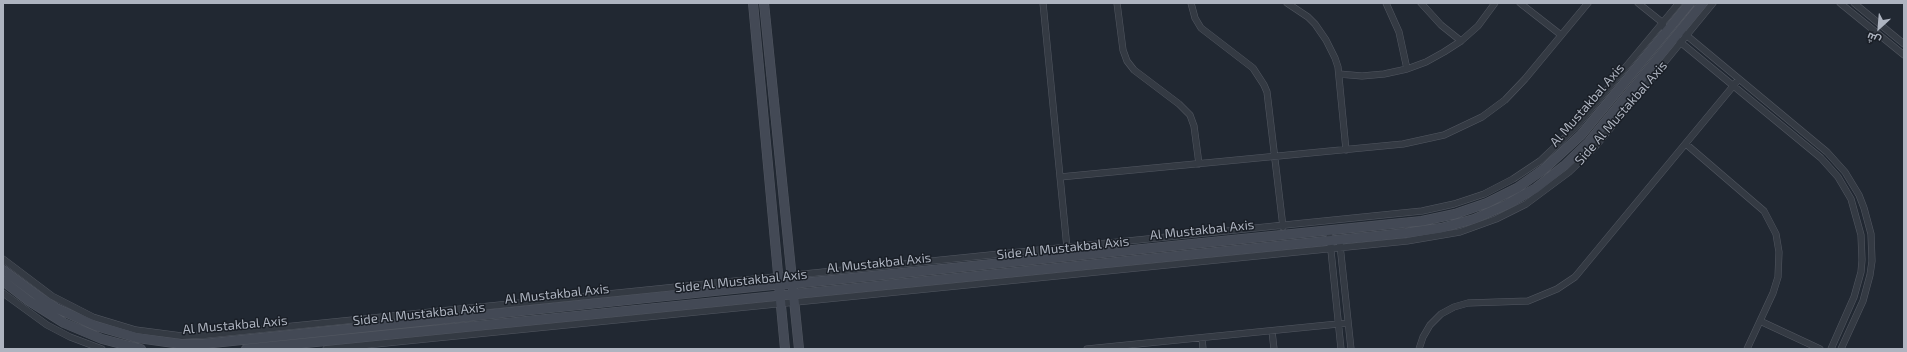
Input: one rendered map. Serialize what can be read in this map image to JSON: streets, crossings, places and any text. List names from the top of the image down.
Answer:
{
  "streets": {
    "street": ["Al Mustakbal Axis", "Side Al Mustakbal Axis"]
  },
  "crossings": [
    ["Al Mustakbal Axis", "Side Al Mustakbal Axis"]
  ],
  "north": "bottom left"
}
